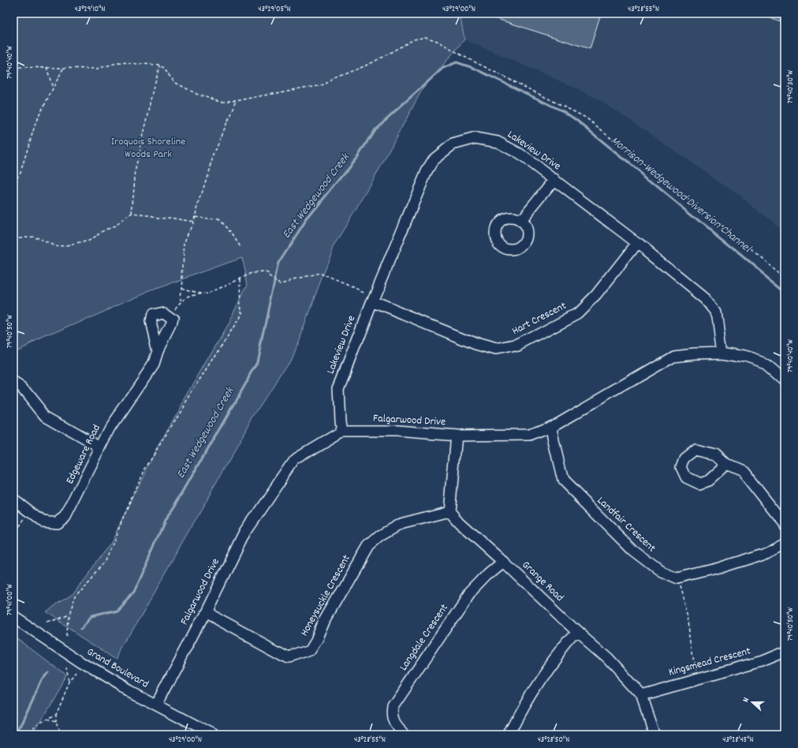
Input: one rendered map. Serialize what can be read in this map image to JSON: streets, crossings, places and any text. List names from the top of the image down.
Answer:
{
  "streets": {
    "street": [
      "Lakeview Drive",
      "Hart Crescent",
      "Falgarwood Drive",
      "Edgeware Road",
      "Landfair Crescent",
      "Grange Road",
      "Honeysuckle Crescent",
      "Langdale Crescent",
      "Kingsmead Crescent",
      "Grand Boulevard"
    ]
  },
  "crossings": [
    ["Lakeview Drive", "Hart Crescent"],
    ["Lakeview Drive", "Falgarwood Drive"],
    ["Falgarwood Drive", "Landfair Crescent"],
    ["Falgarwood Drive", "Honeysuckle Crescent"],
    ["Falgarwood Drive", "Grand Boulevard"],
    ["Grange Road", "Honeysuckle Crescent"],
    ["Grange Road", "Langdale Crescent"],
    ["Grange Road", "Kingsmead Crescent"]
  ],
  "water": ["Morrison-Wedgewood Diversion Channel", "East Wedgewood Creek"],
  "parks": ["Iroquois Shoreline Woods Park"],
  "north": "left",
  "coordinates": [
    "43°29'10\"N",
    "43°29'05\"N",
    "43°29'00\"N",
    "43°28'55\"N",
    "79°40'40\"W",
    "79°40'30\"W",
    "79°40'50\"W",
    "79°41'00\"W",
    "43°28'50\"N",
    "43°28'45\"N"
  ]
}
